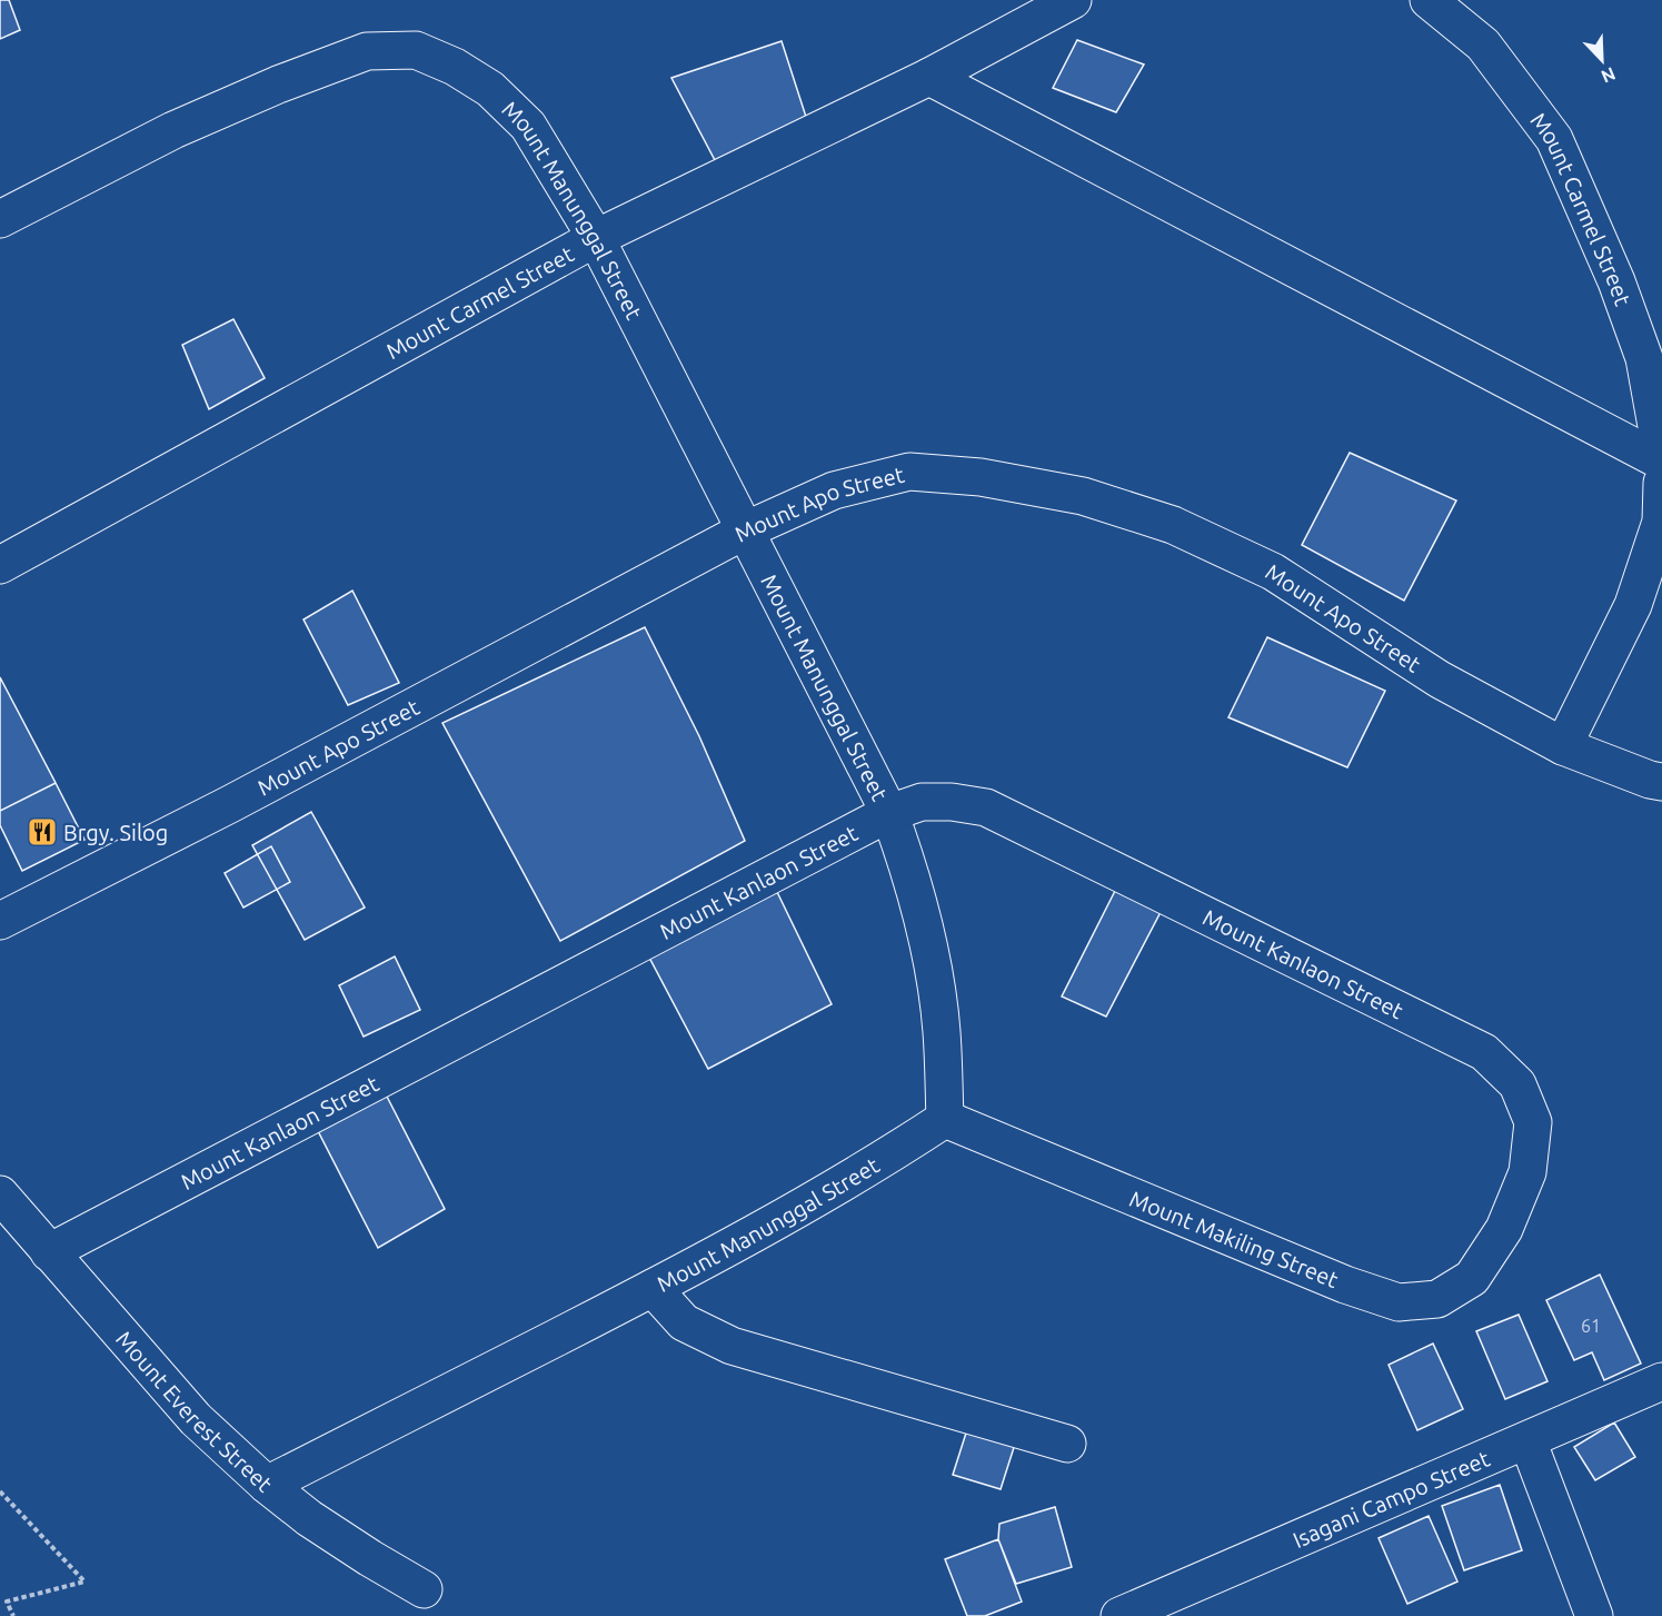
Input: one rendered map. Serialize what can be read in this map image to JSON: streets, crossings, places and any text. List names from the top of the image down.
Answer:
{
  "streets": {
    "street": [
      "Mount Carmel Street",
      "Mount Manunggal Street",
      "Mount Apo Street",
      "Mount Kanlaon Street",
      "Mount Makiling Street",
      "Mount Everest Street",
      "Isagani Campo Street"
    ]
  },
  "crossings": [
    ["Mount Carmel Street", "Mount Manunggal Street"],
    ["Mount Manunggal Street", "Mount Apo Street"],
    ["Mount Manunggal Street", "Mount Kanlaon Street"],
    ["Mount Manunggal Street", "Mount Makiling Street"],
    ["Mount Manunggal Street", "Mount Everest Street"],
    ["Mount Kanlaon Street", "Mount Makiling Street"],
    ["Mount Kanlaon Street", "Mount Everest Street"]
  ],
  "places": {
    "restaurant": ["Brgy. Silog"]
  },
  "house_numbers": ["61"],
  "north": "bottom right"
}
